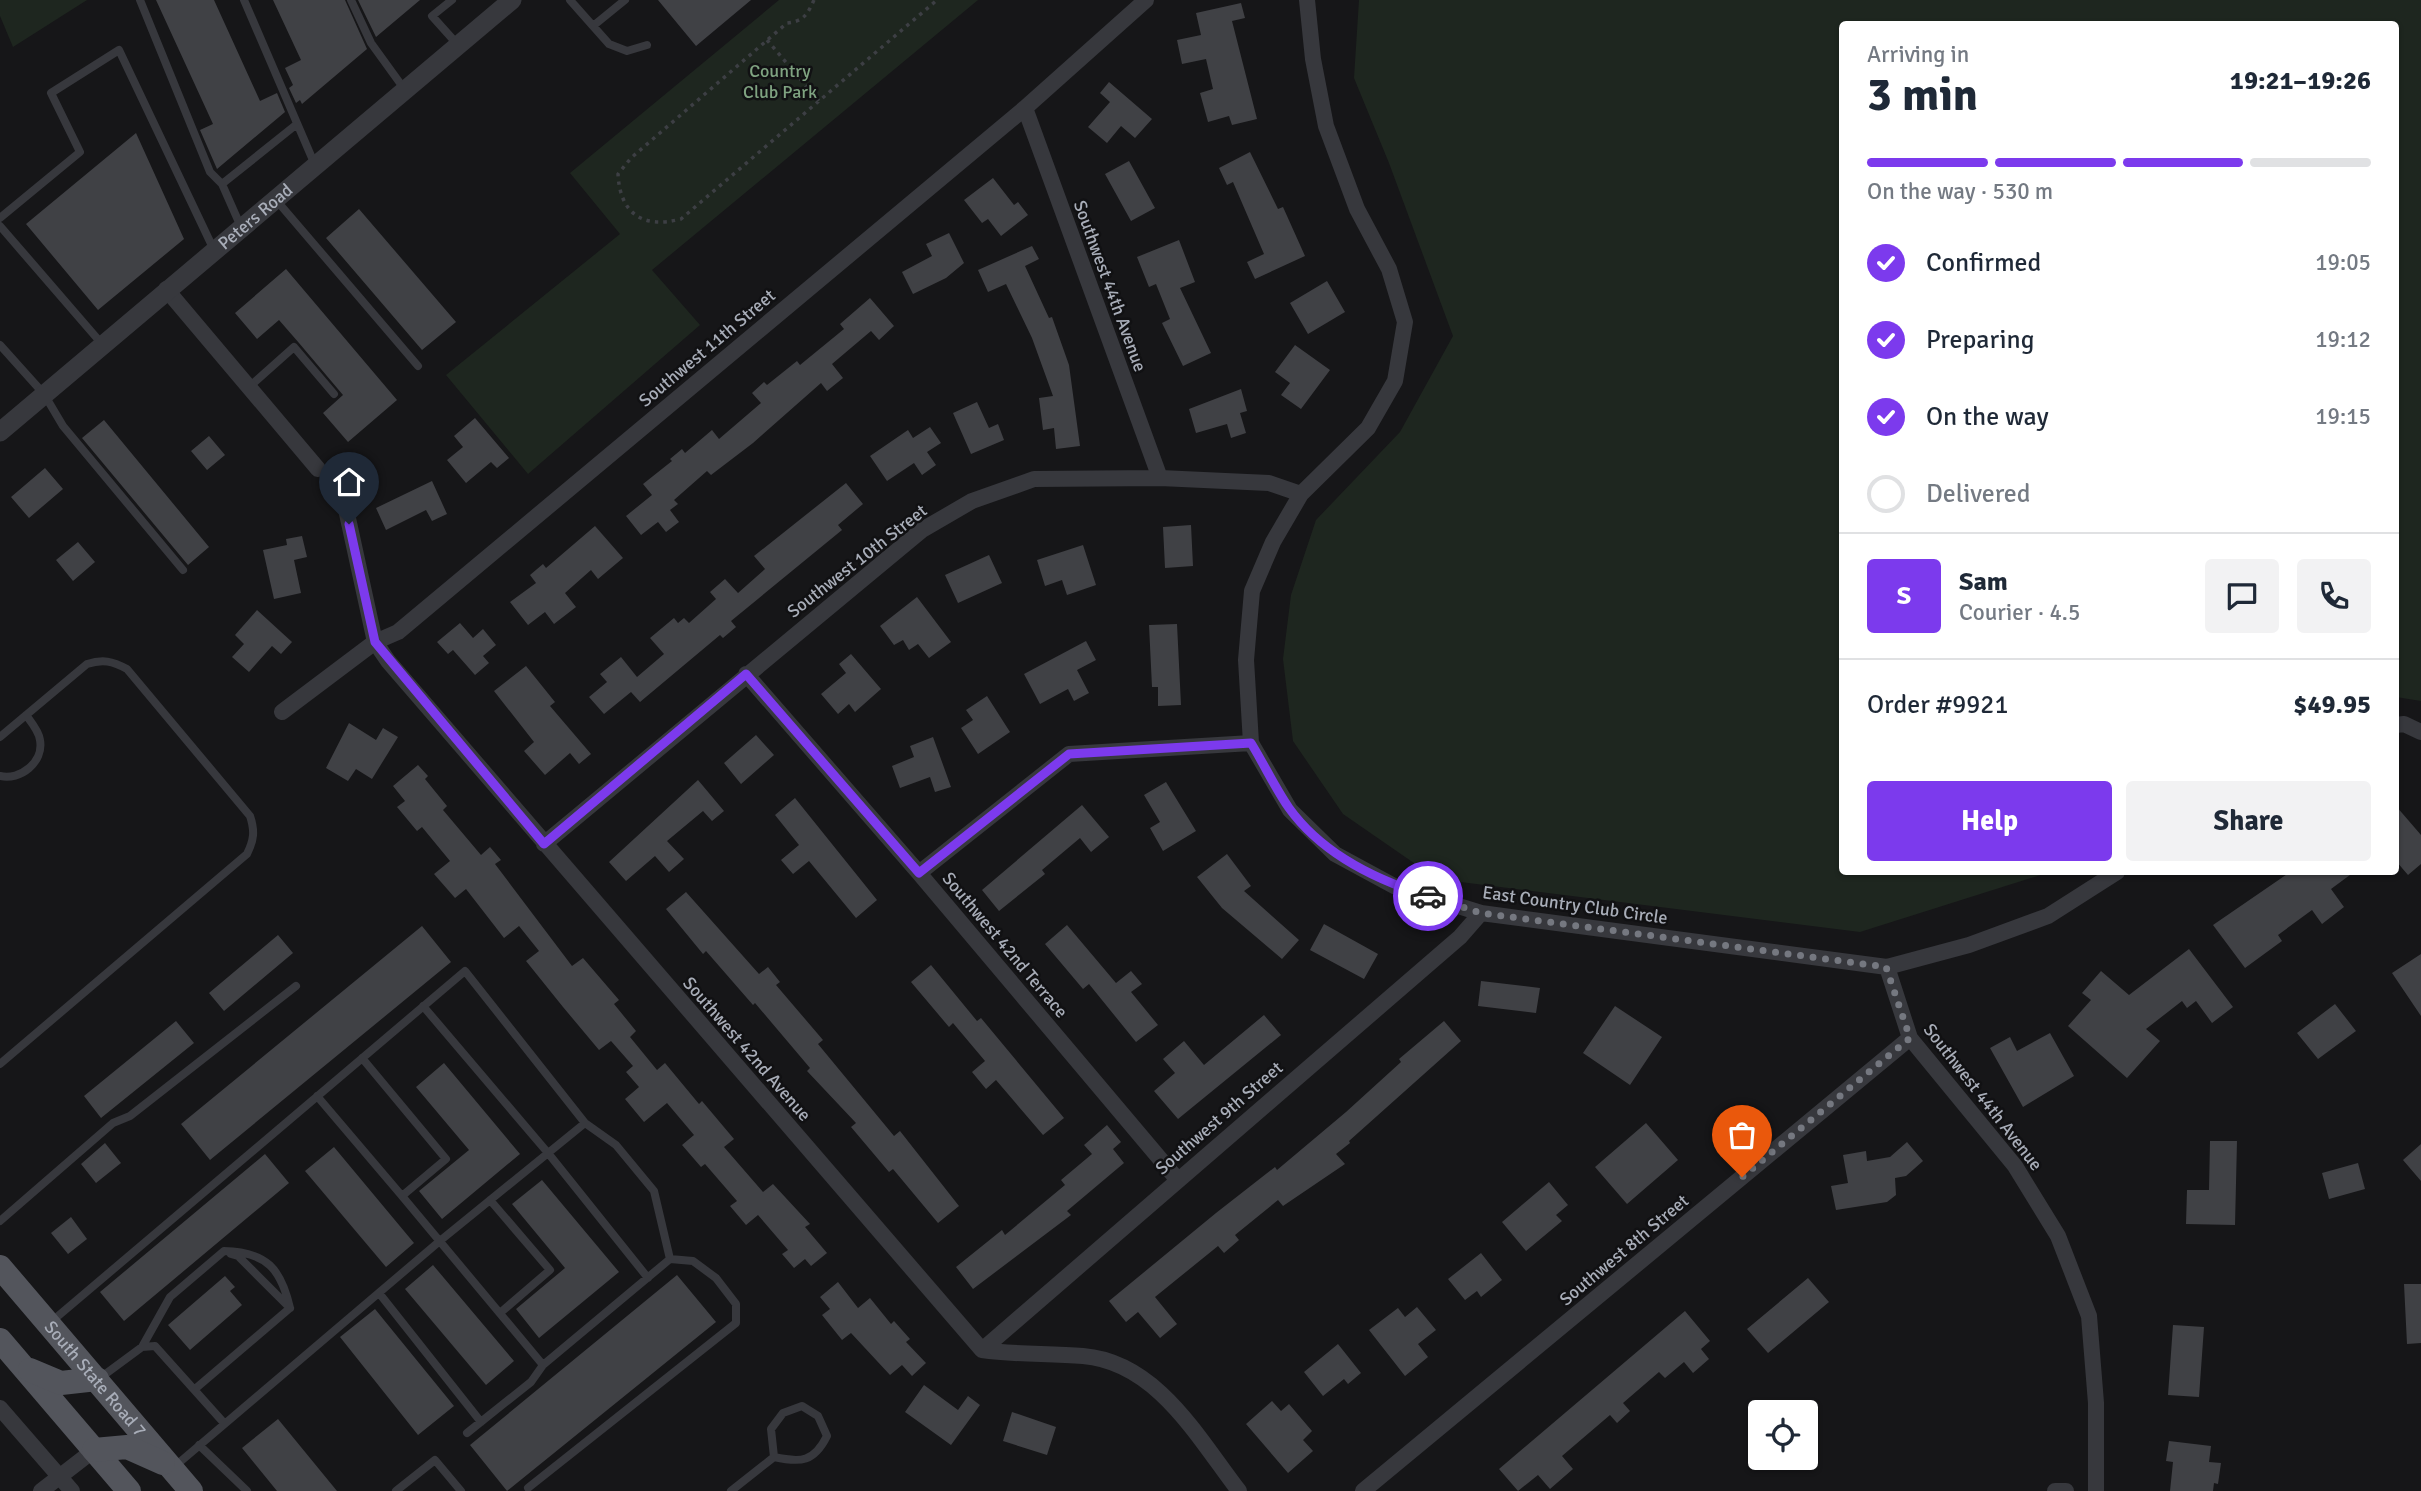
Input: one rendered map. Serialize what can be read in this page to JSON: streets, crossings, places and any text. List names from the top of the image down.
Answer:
{
  "streets": {
    "main road": ["South State Road 7"],
    "street": [
      "Peters Road",
      "Southwest 44th Avenue",
      "Southwest 11th Street",
      "Southwest 10th Street",
      "East Country Club Circle",
      "Southwest 42nd Terrace",
      "Southwest 42nd Avenue",
      "Southwest 9th Street",
      "Southwest 8th Street"
    ]
  },
  "crossings": [
    ["Southwest 44th Avenue", "Southwest 11th Street"],
    ["Southwest 44th Avenue", "Southwest 10th Street"],
    ["Southwest 44th Avenue", "East Country Club Circle"],
    ["Southwest 44th Avenue", "Southwest 8th Street"],
    ["Southwest 11th Street", "Southwest 42nd Avenue"],
    ["Southwest 10th Street", "East Country Club Circle"],
    ["Southwest 10th Street", "Southwest 42nd Terrace"],
    ["Southwest 10th Street", "Southwest 42nd Avenue"],
    ["East Country Club Circle", "Southwest 9th Street"],
    ["Southwest 42nd Terrace", "Southwest 9th Street"],
    ["Southwest 42nd Avenue", "Southwest 9th Street"]
  ],
  "parks": ["Country Club Park"],
  "page": {
    "heading": ["3 min", "Arriving in", "19:21–19:26"],
    "panel": [
      "Sam",
      "Courier · 4.5",
      "Order #9921",
      "$49.95"
    ],
    "bar": "On the way · 530 m",
    "list": [
      ["Confirmed", "19:05"],
      ["Preparing", "19:12"],
      ["On the way", "19:15"],
      "Delivered"
    ],
    "round": "S",
    "buttons": ["Help", "Share"]
  }
}
